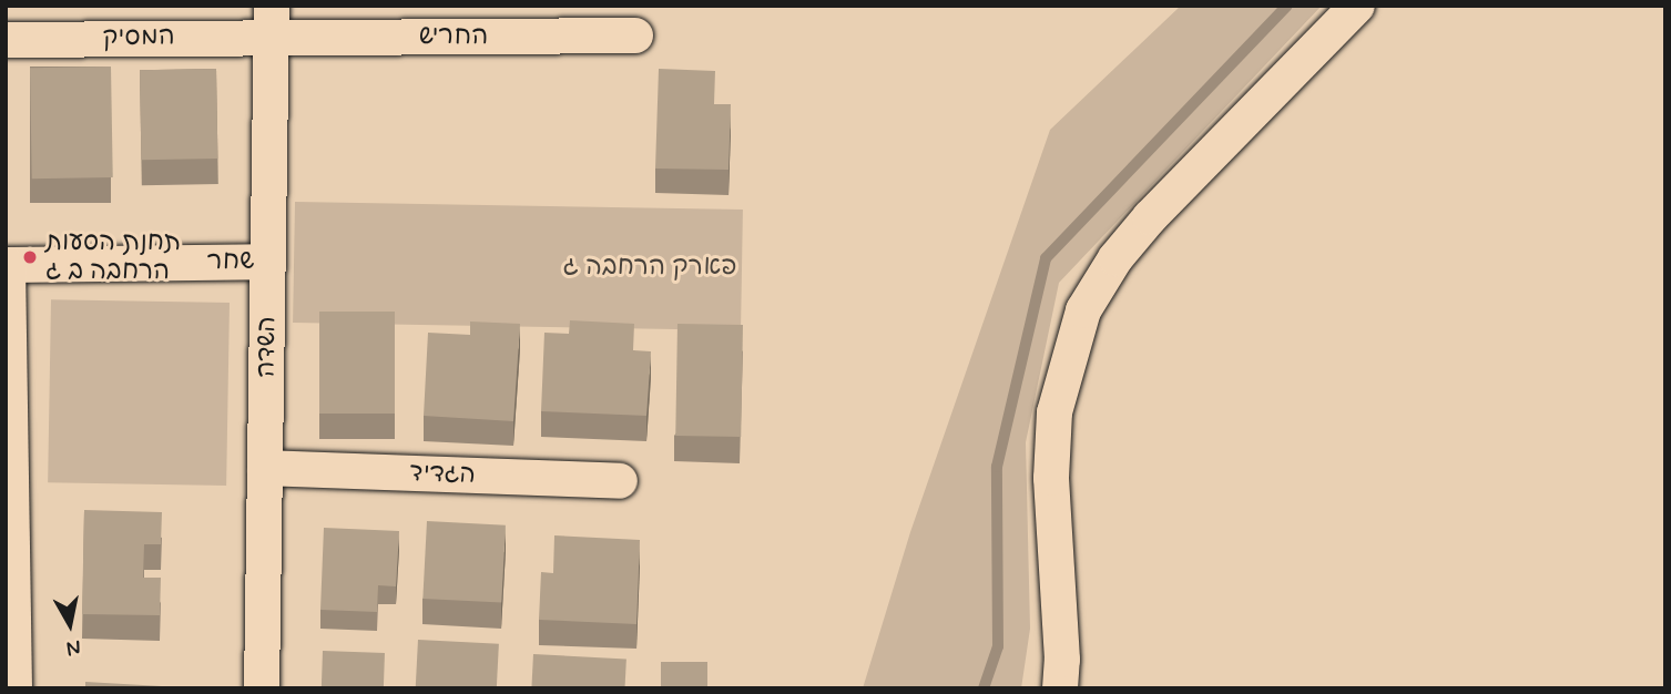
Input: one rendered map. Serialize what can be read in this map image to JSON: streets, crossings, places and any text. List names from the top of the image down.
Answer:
{
  "streets": {
    "street": [
      "החריש",
      "המסיק",
      "שחר",
      "השדה",
      "הגדיד"
    ]
  },
  "crossings": [
    ["החריש", "המסיק"],
    ["החריש", "השדה"],
    ["המסיק", "השדה"],
    ["שחר", "השדה"],
    ["השדה", "הגדיד"]
  ],
  "parks": ["פארק הרחבה ג"],
  "places": ["תחנת הסעות הרחבה ב ג"],
  "north": "bottom"
}
